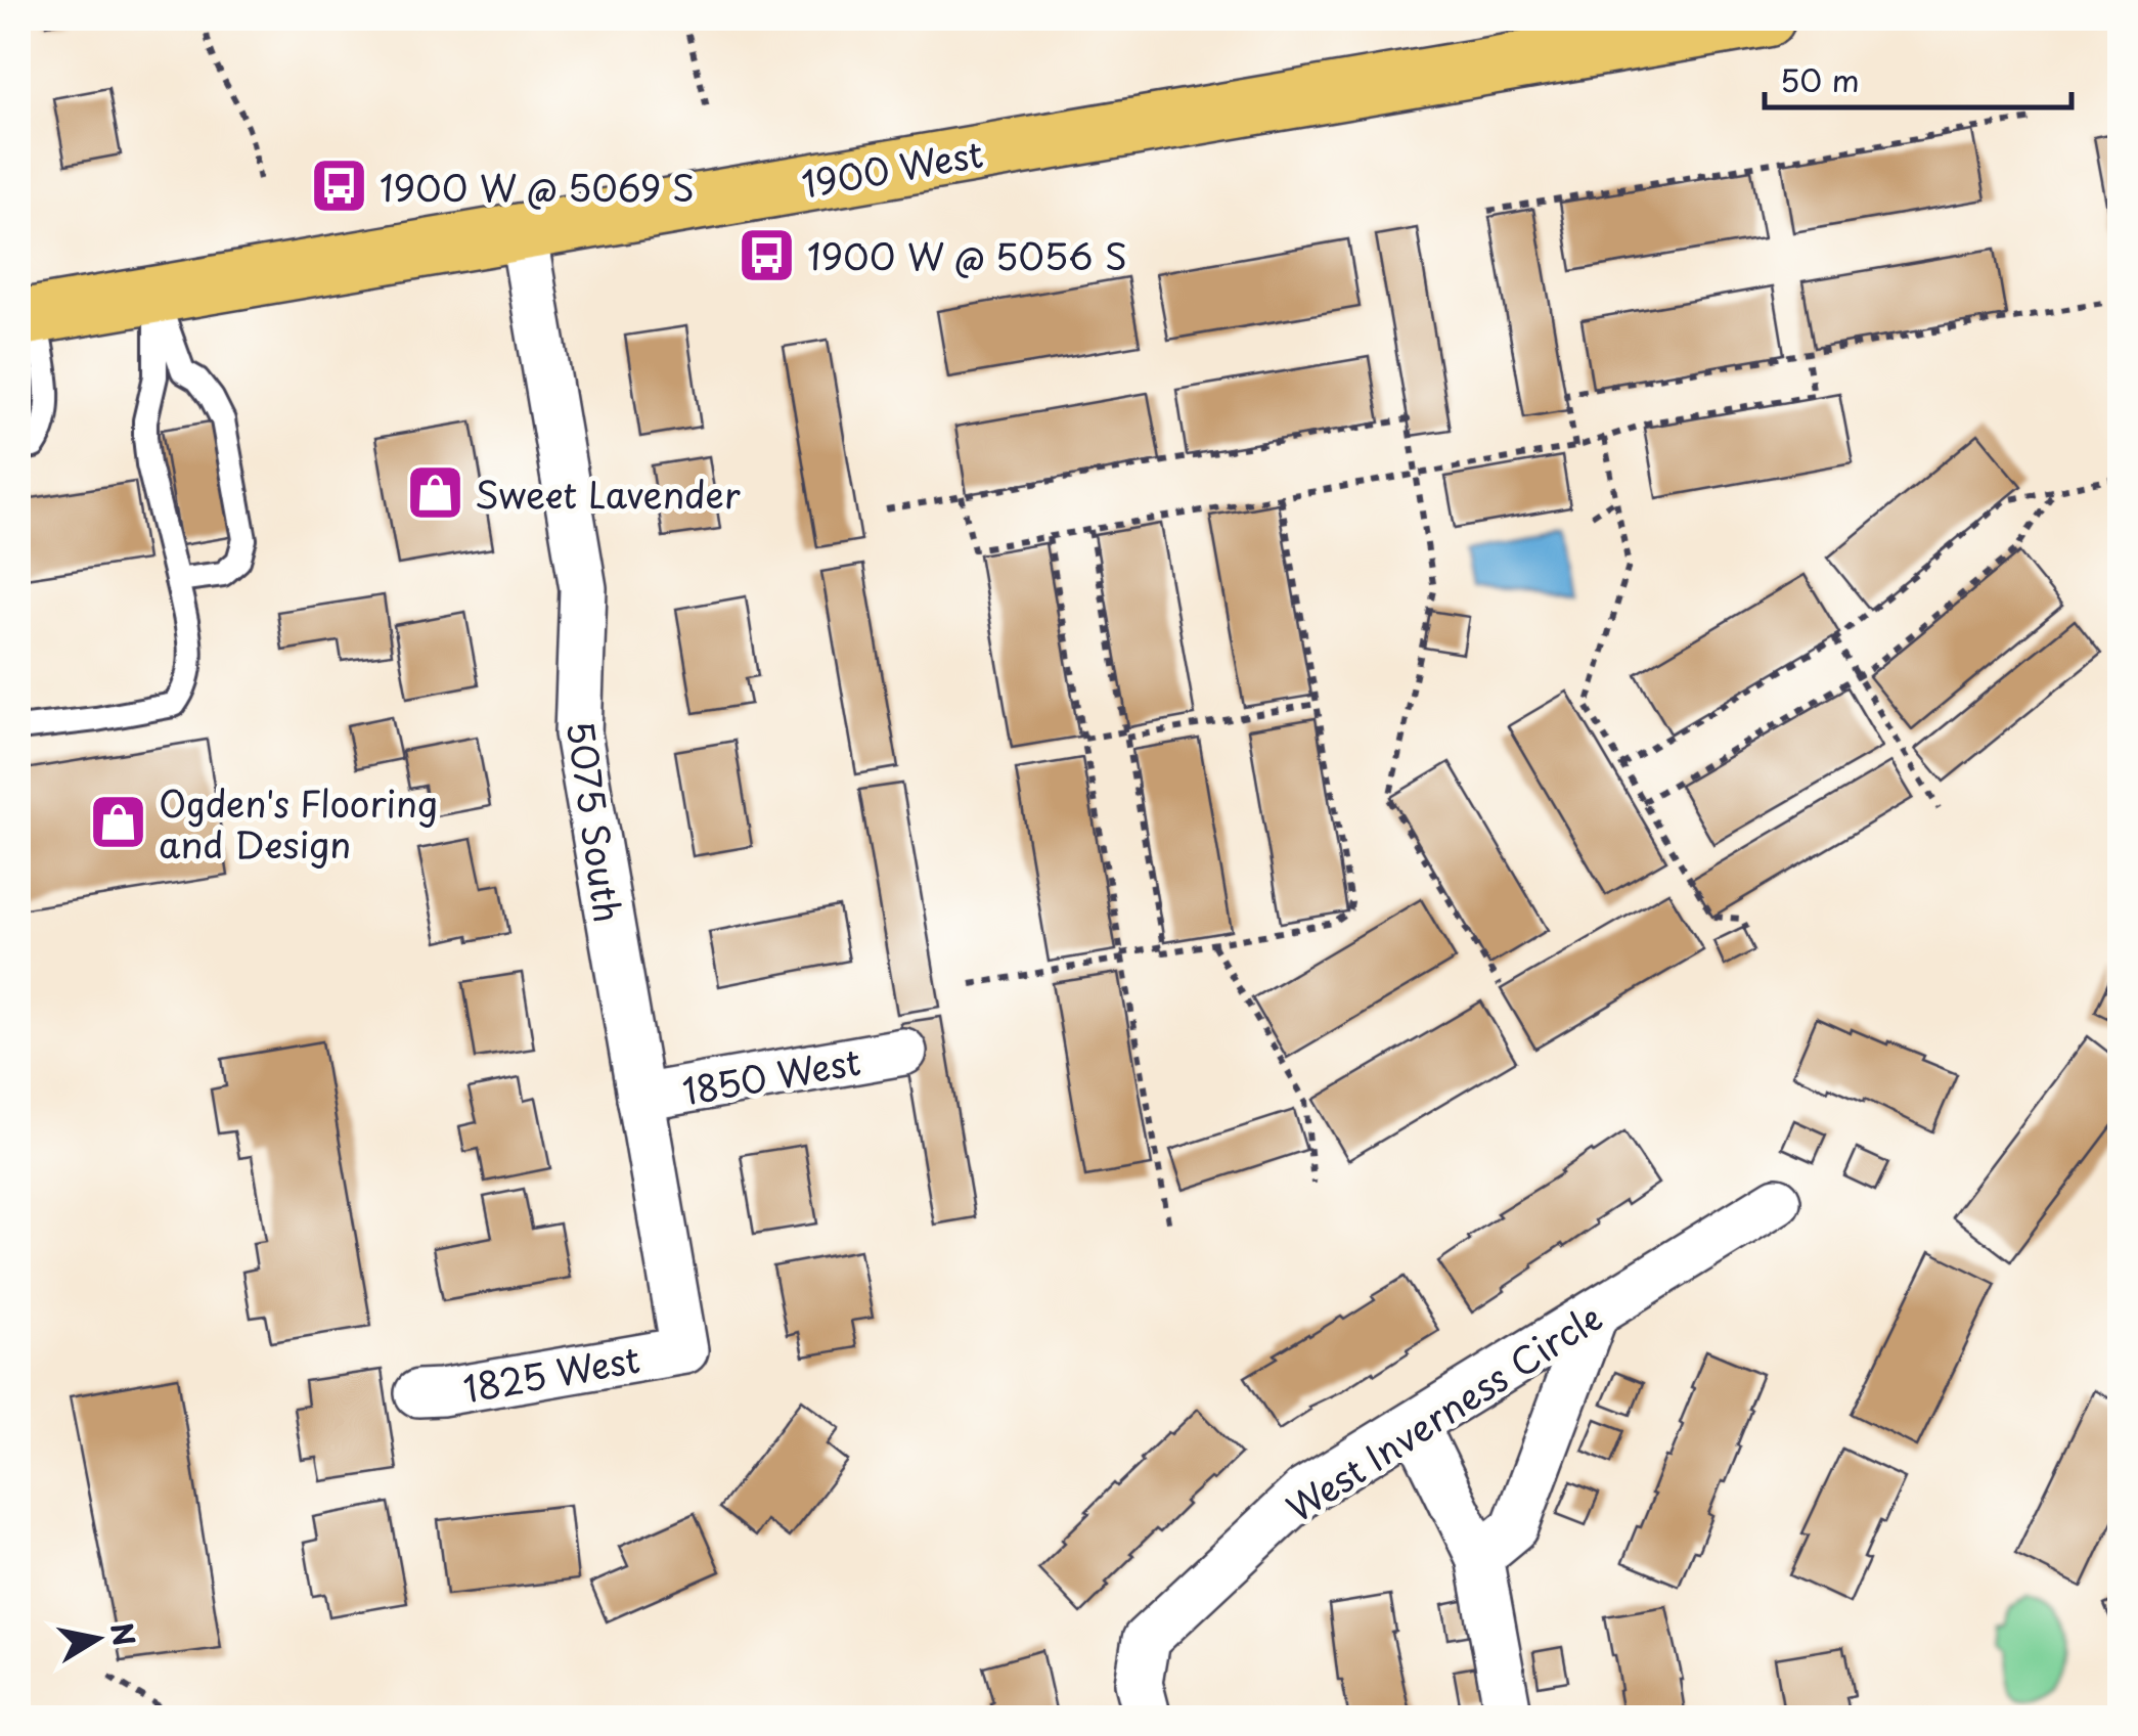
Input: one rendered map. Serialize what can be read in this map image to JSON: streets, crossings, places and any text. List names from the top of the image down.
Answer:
{
  "streets": {
    "main road": ["1900 West"],
    "street": [
      "5075 South",
      "1850 West",
      "1825 West",
      "West Inverness Circle"
    ]
  },
  "crossings": [
    ["1900 West", "5075 South"],
    ["5075 South", "1850 West"],
    ["5075 South", "1825 West"]
  ],
  "places": {
    "bus stop": ["1900 W @ 5069 S", "1900 W @ 5056 S"],
    "shop": ["Sweet Lavender", "Ogden's Flooring and Design"]
  },
  "scale_bar": "50 m",
  "north": "right"
}
